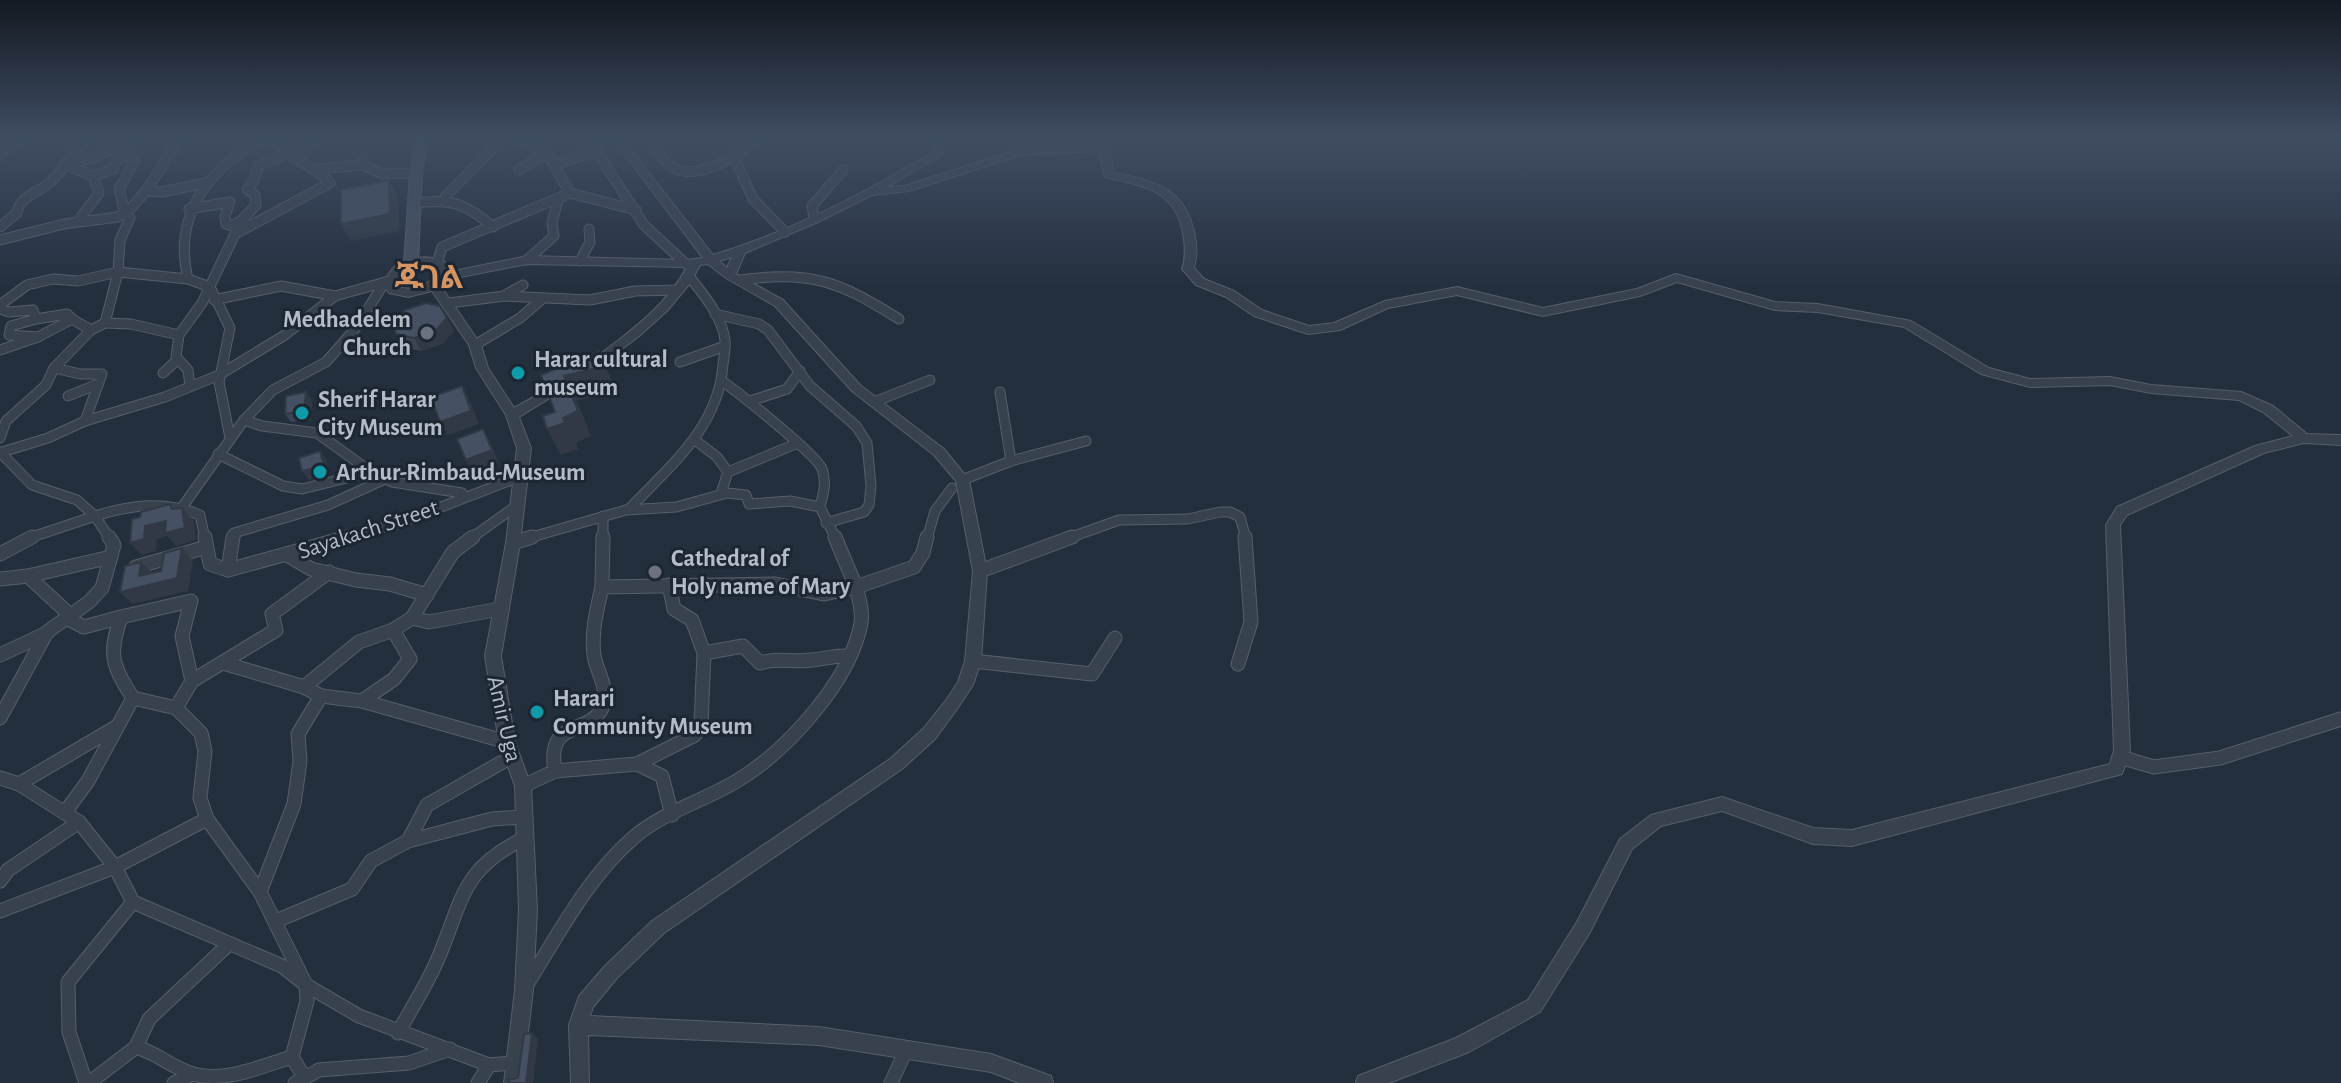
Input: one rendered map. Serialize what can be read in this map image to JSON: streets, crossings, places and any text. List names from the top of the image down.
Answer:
{
  "streets": {
    "street": ["Sayakach Street", "Amir Uga"]
  },
  "crossings": [
    ["Sayakach Street", "Amir Uga"]
  ],
  "districts": ["ጁገል"],
  "places": [
    "Medhadelem Church",
    "Harar cultural museum",
    "Sherif Harar City Museum",
    "Arthur-Rimbaud-Museum",
    "Cathedral of Holy name of Mary",
    "Harari Community Museum"
  ]
}
